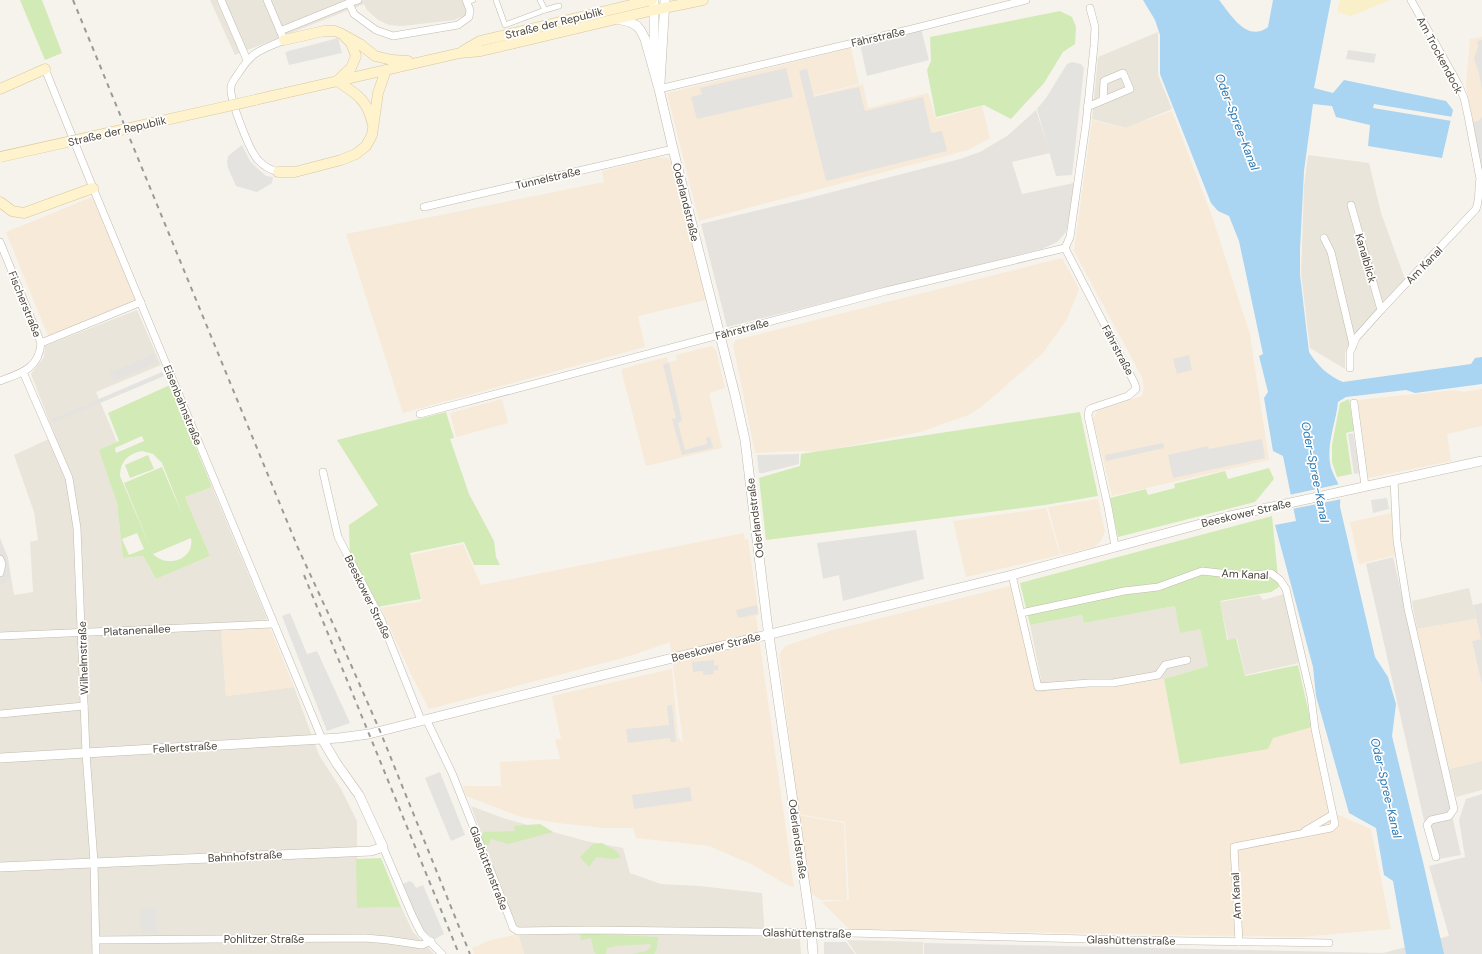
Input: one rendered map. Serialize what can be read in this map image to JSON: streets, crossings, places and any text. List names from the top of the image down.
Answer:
{
  "streets": {
    "main road": ["Straße der Republik"],
    "street": [
      "Fährstraße",
      "Am Trockendock",
      "Tunnelstraße",
      "Oderlandstraße",
      "Kanalblick",
      "Am Kanal",
      "Fischerstraße",
      "Eisenbahnstraße",
      "Beeskower Straße",
      "Platanenallee",
      "Wilhelmstraße",
      "Fellertstraße",
      "Bahnhofstraße",
      "Glashüttenstraße",
      "Pohlitzer Straße"
    ]
  },
  "crossings": [
    ["Straße der Republik", "Oderlandstraße"],
    ["Fährstraße", "Oderlandstraße"],
    ["Fährstraße", "Beeskower Straße"],
    ["Am Trockendock", "Am Kanal"],
    ["Tunnelstraße", "Oderlandstraße"],
    ["Oderlandstraße", "Beeskower Straße"],
    ["Oderlandstraße", "Glashüttenstraße"],
    ["Kanalblick", "Am Kanal"],
    ["Am Kanal", "Glashüttenstraße"],
    ["Eisenbahnstraße", "Platanenallee"],
    ["Eisenbahnstraße", "Fellertstraße"],
    ["Beeskower Straße", "Fellertstraße"],
    ["Beeskower Straße", "Glashüttenstraße"],
    ["Platanenallee", "Wilhelmstraße"],
    ["Wilhelmstraße", "Fellertstraße"],
    ["Wilhelmstraße", "Bahnhofstraße"],
    ["Wilhelmstraße", "Pohlitzer Straße"]
  ],
  "water": ["Oder-Spree-Kanal"]
}
